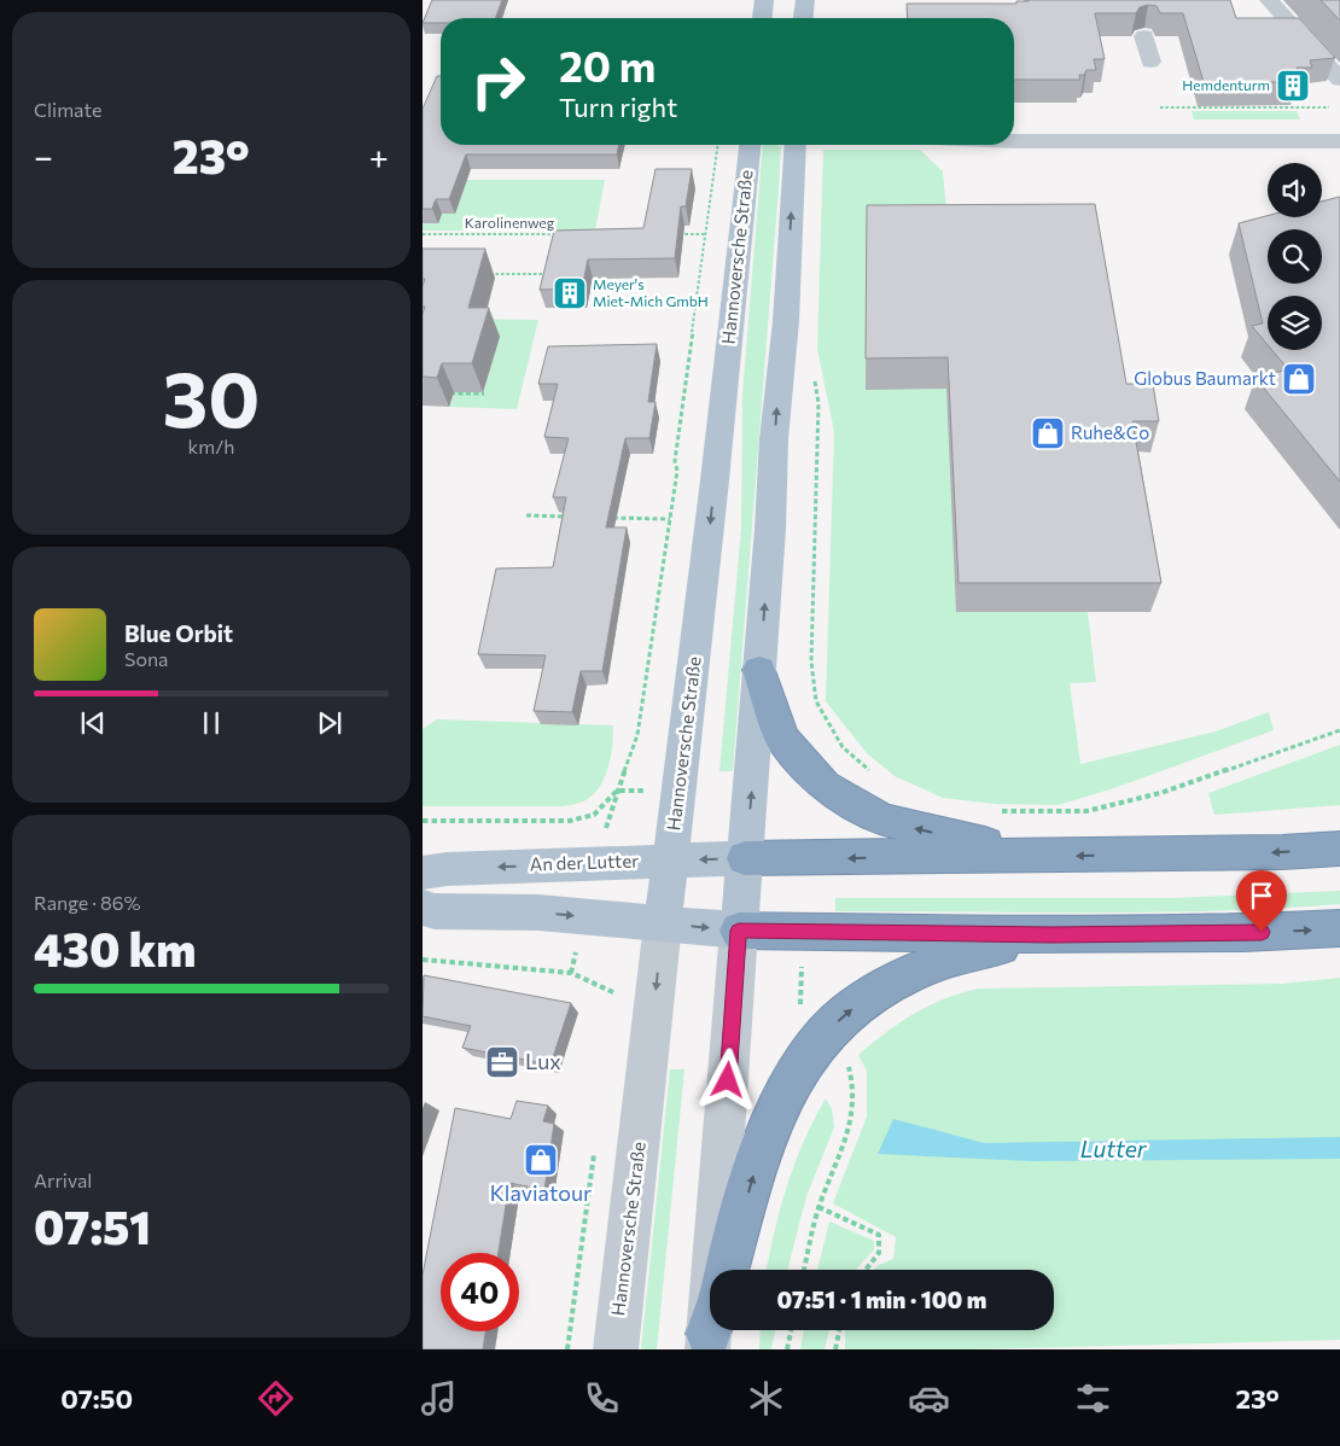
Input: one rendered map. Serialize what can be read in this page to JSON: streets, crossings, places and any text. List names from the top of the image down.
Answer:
{
  "streets": {
    "main road": ["Hannoversche Straße", "An der Lutter"],
    "path": ["Karolinenweg"]
  },
  "crossings": [
    ["Hannoversche Straße", "An der Lutter"]
  ],
  "water": ["Lutter"],
  "places": {
    "building": ["Hemdenturm", "Meyer's Miet-Mich GmbH"],
    "shop": ["Globus Baumarkt", "Ruhe&Co", "Klaviatour"],
    "office": ["Lux"]
  },
  "page": {
    "tile": [
      "Climate",
      ["30", "km/h"],
      ["Range · 86%", "430 km"],
      ["Arrival", "07:51"]
    ],
    "turn": ["20 m", "Turn right"],
    "heat": ["−", "23°", "+"],
    "song": ["Blue Orbit", "Sona"],
    "limit": "40",
    "trip": "07:51 · 1 min · 100 m",
    "tabs": ["07:50", "23°"]
  }
}
